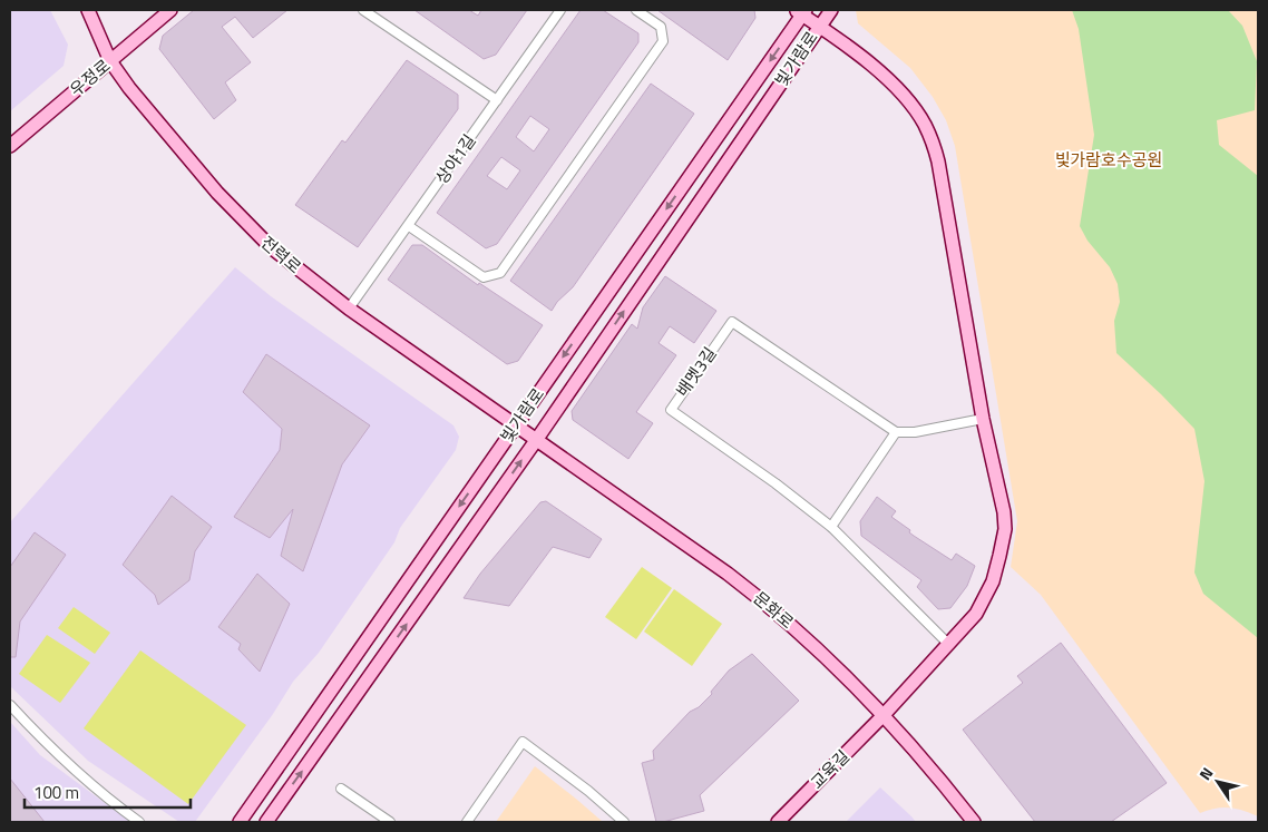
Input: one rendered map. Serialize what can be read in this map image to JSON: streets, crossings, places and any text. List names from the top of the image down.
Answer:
{
  "streets": {
    "street": [
      "빛가람로",
      "우정로",
      "상야1길",
      "전력로",
      "배멧3길",
      "문화로",
      "교육길"
    ]
  },
  "crossings": [
    ["빛가람로", "전력로"],
    ["빛가람로", "문화로"],
    ["우정로", "전력로"],
    ["상야1길", "전력로"],
    ["전력로", "문화로"],
    ["문화로", "교육길"]
  ],
  "parks": ["빛가람호수공원"],
  "scale_bar": "100 m",
  "north": "top left"
}
